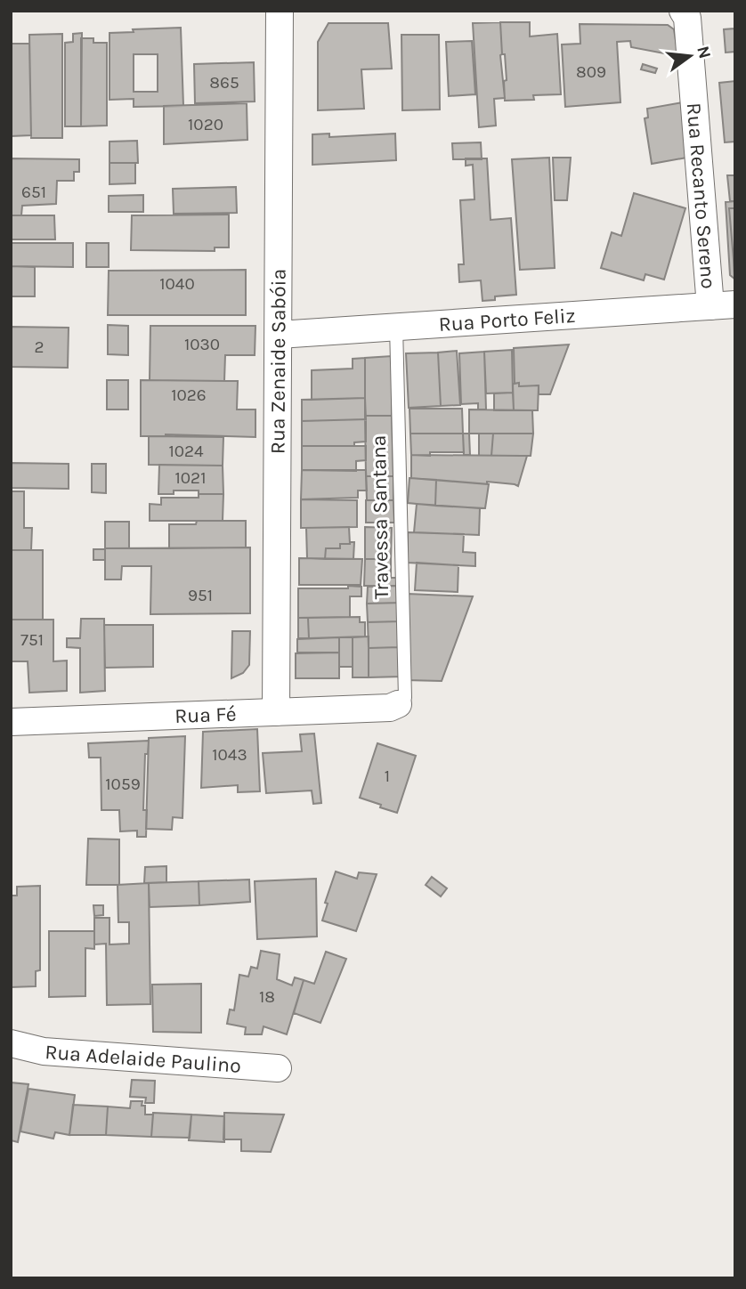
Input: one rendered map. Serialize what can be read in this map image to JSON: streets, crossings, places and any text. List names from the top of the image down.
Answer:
{
  "streets": {
    "street": [
      "Rua Recanto Sereno",
      "Rua Porto Feliz",
      "Rua Zenaide Sabóia",
      "Rua Fé",
      "Rua Adelaide Paulino"
    ],
    "lane": ["Travessa Santana"]
  },
  "crossings": [
    ["Rua Recanto Sereno", "Rua Porto Feliz"],
    ["Rua Porto Feliz", "Rua Zenaide Sabóia"],
    ["Rua Porto Feliz", "Travessa Santana"],
    ["Rua Zenaide Sabóia", "Rua Fé"],
    ["Travessa Santana", "Rua Fé"]
  ],
  "house_numbers": [
    "809",
    "865",
    "1020",
    "651",
    "1040",
    "1030",
    "2",
    "1026",
    "1024",
    "1021",
    "951",
    "751",
    "1043",
    "1",
    "1059",
    "18"
  ],
  "north": "right"
}
